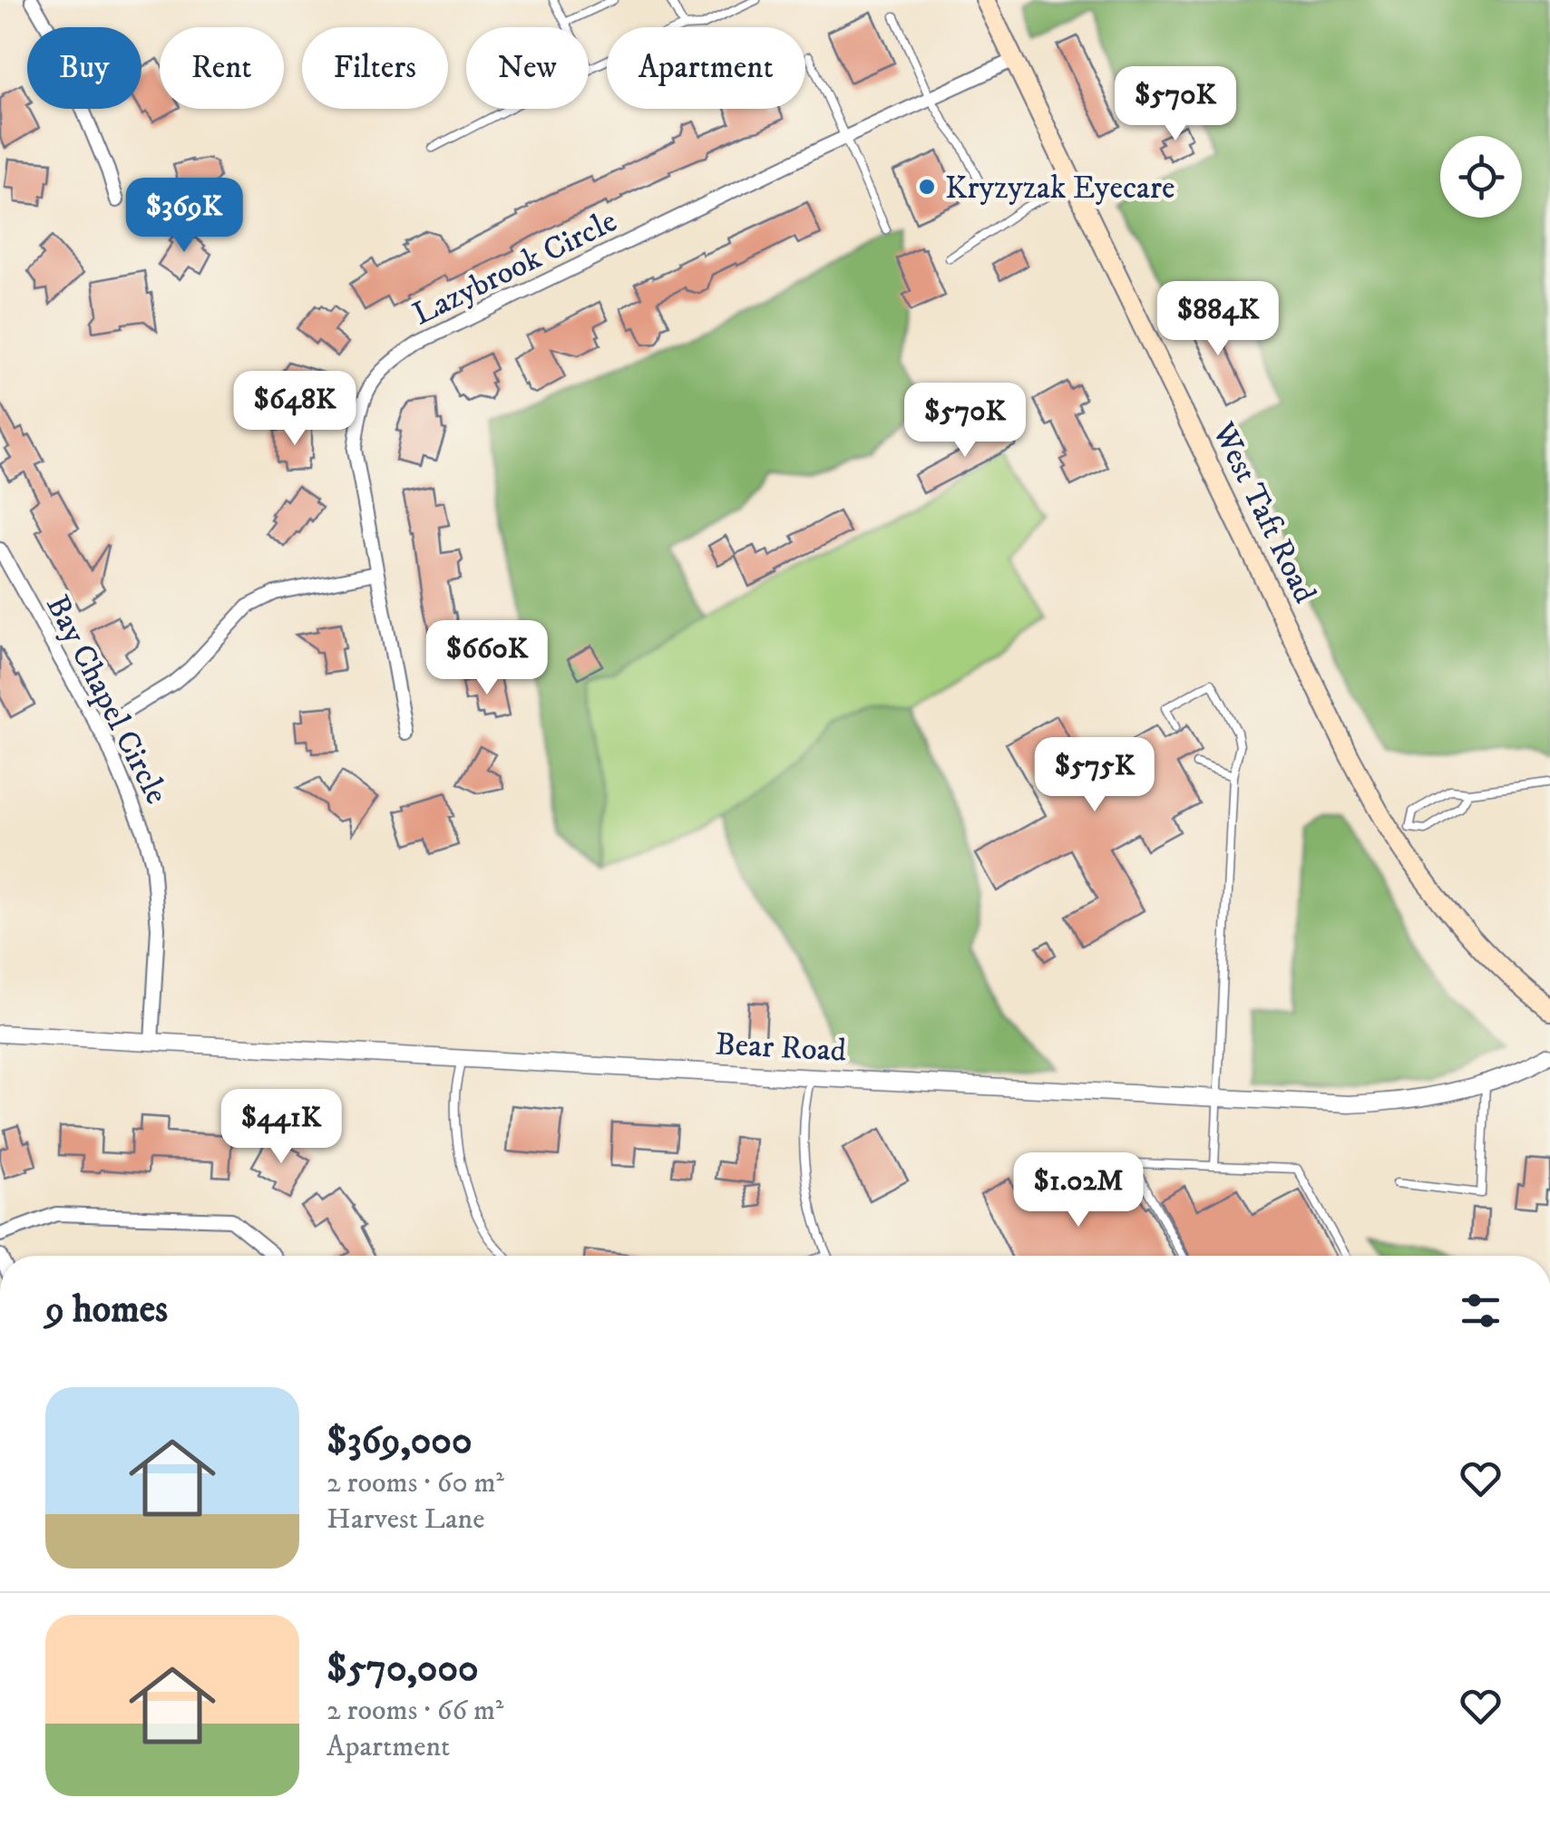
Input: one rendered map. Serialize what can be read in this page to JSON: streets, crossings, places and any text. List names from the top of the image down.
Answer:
{
  "streets": {
    "main road": ["West Taft Road"],
    "street": ["Lazybrook Circle", "Bay Chapel Circle", "Bear Road"]
  },
  "crossings": [
    ["Lazybrook Circle", "West Taft Road"],
    ["Bay Chapel Circle", "Bear Road"]
  ],
  "places": ["Kryzyzak Eyecare"],
  "page": {
    "chip": [
      "Buy",
      "Rent",
      "Filters",
      "New",
      "Apartment"
    ],
    "price": [
      "$570K",
      "$369K",
      "$884K",
      "$648K",
      "$570K",
      "$660K",
      "$575K",
      "$441K",
      "$1.02M"
    ],
    "heading": "9 homes",
    "list": [
      {
        "name": "$369,000",
        "note": "2 rooms · 60 m² · Harvest Lane"
      },
      {
        "name": "$570,000",
        "note": "2 rooms · 66 m² · Apartment"
      }
    ]
  }
}
